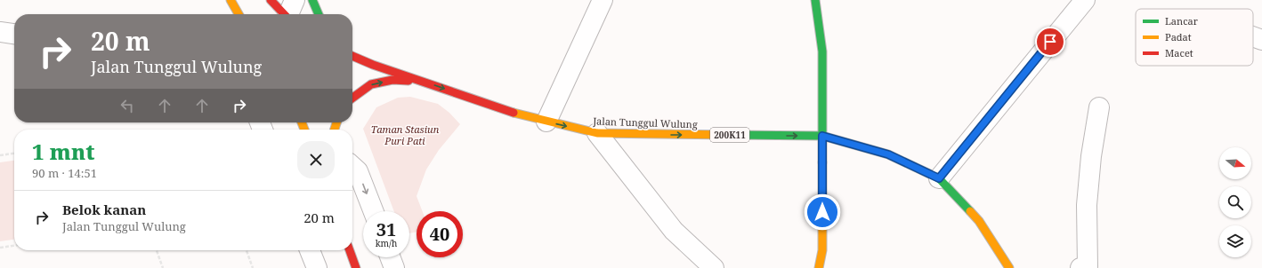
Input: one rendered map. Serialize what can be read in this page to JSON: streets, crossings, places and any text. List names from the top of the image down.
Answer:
{
  "streets": {
    "main road": ["Jalan Tunggul Wulung", "200K11"]
  },
  "one_way": ["Jalan Tunggul Wulung"],
  "parks": ["Taman Stasiun Puri Pati"],
  "legend": ["Lancar", "Padat", "Macet"],
  "north": "right",
  "page": {
    "turn": ["20 m", "Jalan Tunggul Wulung"],
    "heading": ["1 mnt", "90 m · 14:51"],
    "list": [
      {
        "name": "Belok kanan",
        "note": "Jalan Tunggul Wulung",
        "value": "20 m"
      }
    ],
    "speed": "31 km/h",
    "limit": "40"
  }
}
